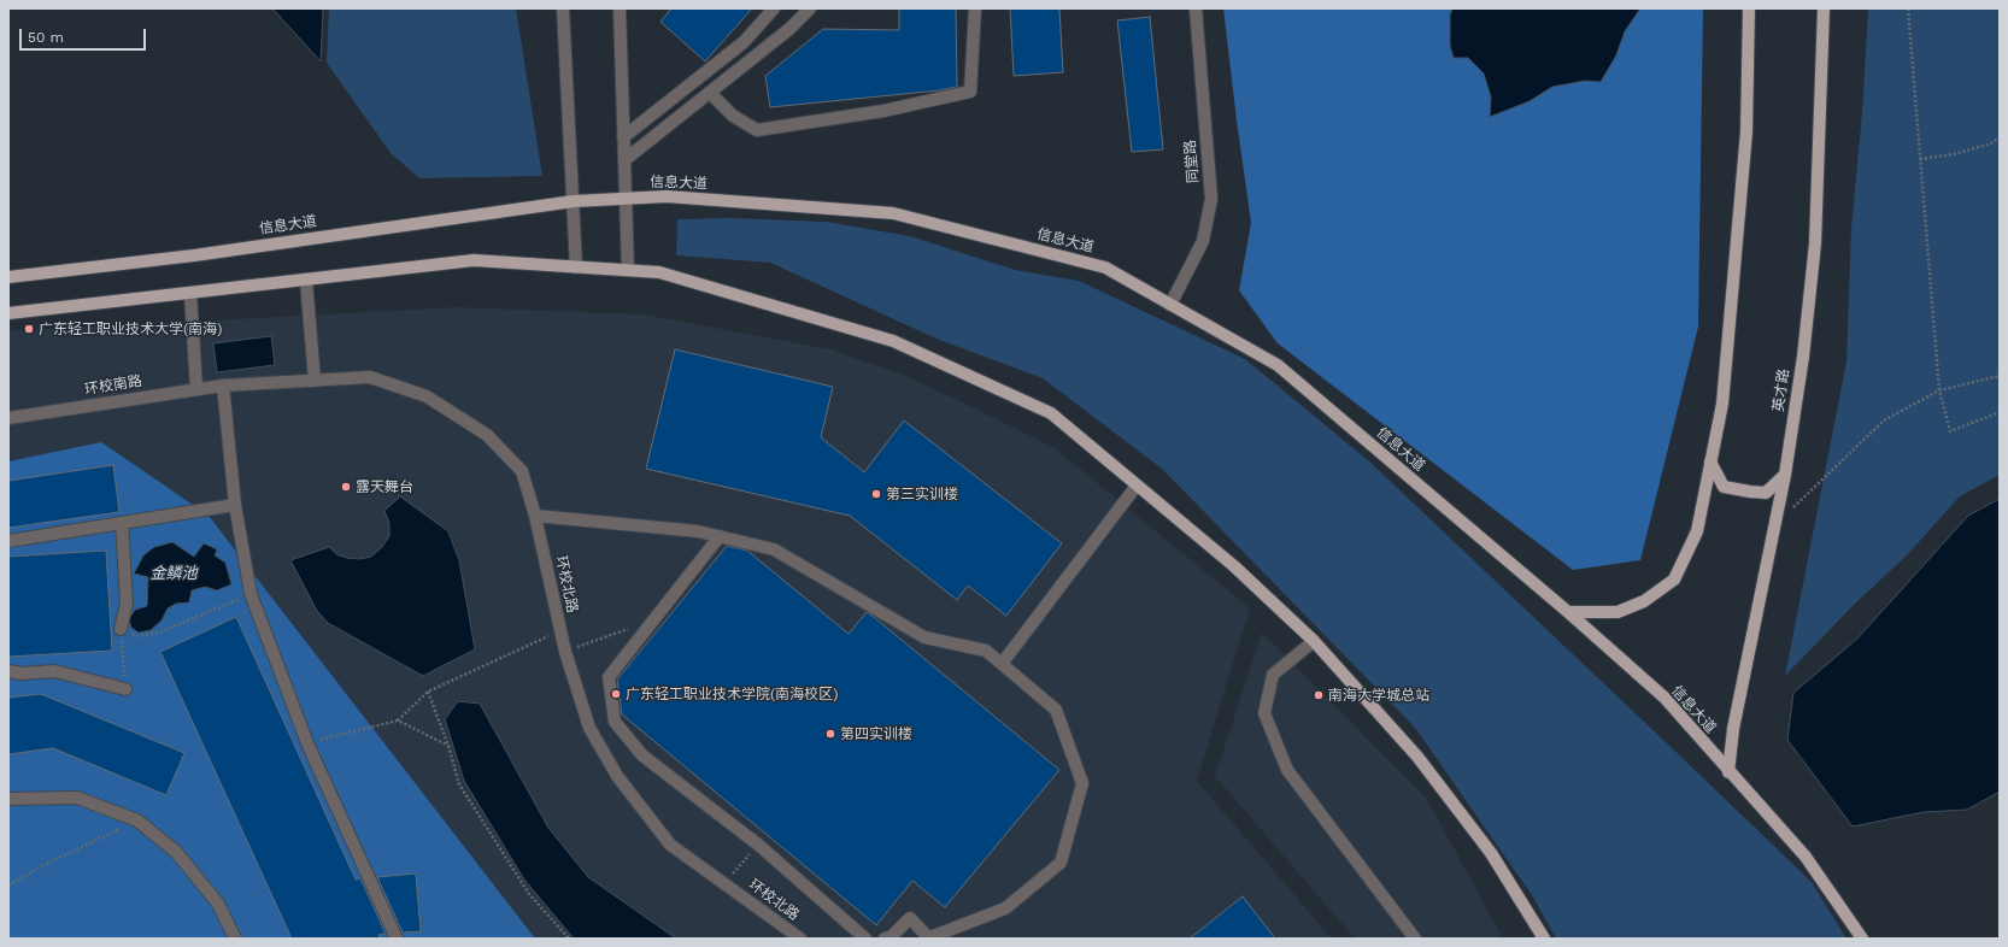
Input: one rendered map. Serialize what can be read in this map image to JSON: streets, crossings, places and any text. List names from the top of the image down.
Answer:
{
  "streets": {
    "main road": ["信息大道", "英才路"],
    "street": ["同堂路", "环校南路", "环校北路"]
  },
  "crossings": [
    ["同堂路", "信息大道"],
    ["信息大道", "英才路"],
    ["环校南路", "环校北路"]
  ],
  "water": ["金鳞池"],
  "places": [
    "广东轻工职业技术大学(南海)",
    "露天舞台",
    "第三实训楼",
    "广东轻工职业技术学院(南海校区)",
    "南海大学城总站",
    "第四实训楼"
  ],
  "scale_bar": "50 m"
}
